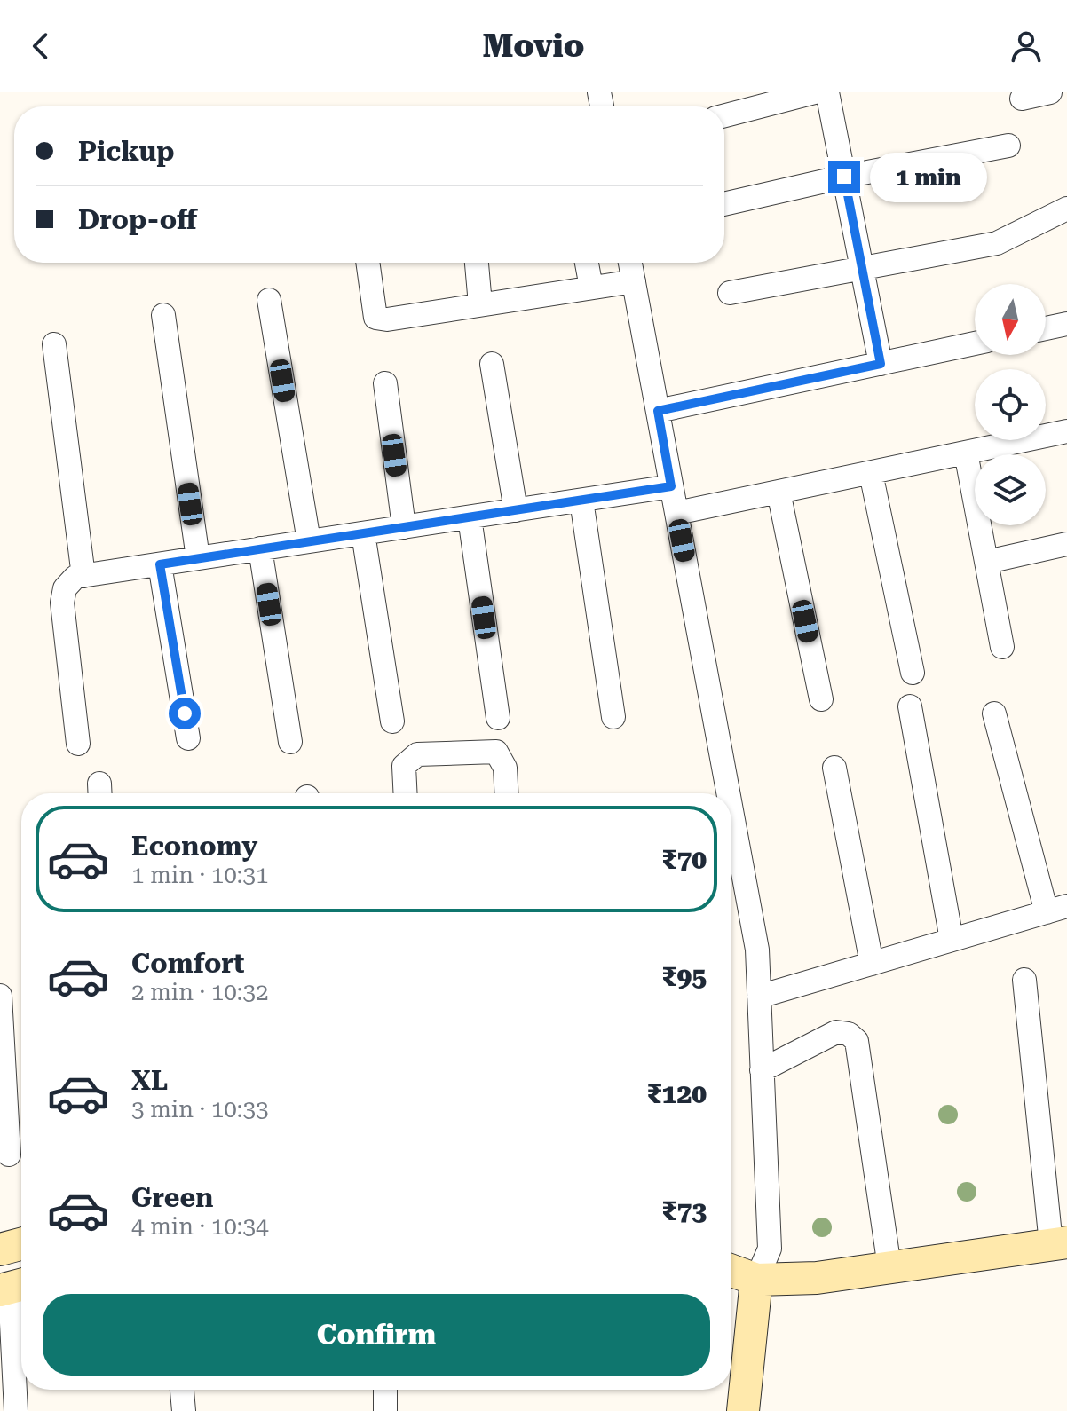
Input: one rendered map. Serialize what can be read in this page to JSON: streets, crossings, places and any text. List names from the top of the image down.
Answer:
{
  "north": "bottom",
  "page": {
    "header": "Movio",
    "banner": ["Pickup", "Drop-off"],
    "bubble": "1 min",
    "list": [
      {
        "name": "Economy",
        "note": "1 min · 10:31",
        "value": "₹70"
      },
      {
        "name": "Comfort",
        "note": "2 min · 10:32",
        "value": "₹95"
      },
      {
        "name": "XL",
        "note": "3 min · 10:33",
        "value": "₹120"
      },
      {
        "name": "Green",
        "note": "4 min · 10:34",
        "value": "₹73"
      }
    ],
    "buttons": "Confirm"
  }
}
